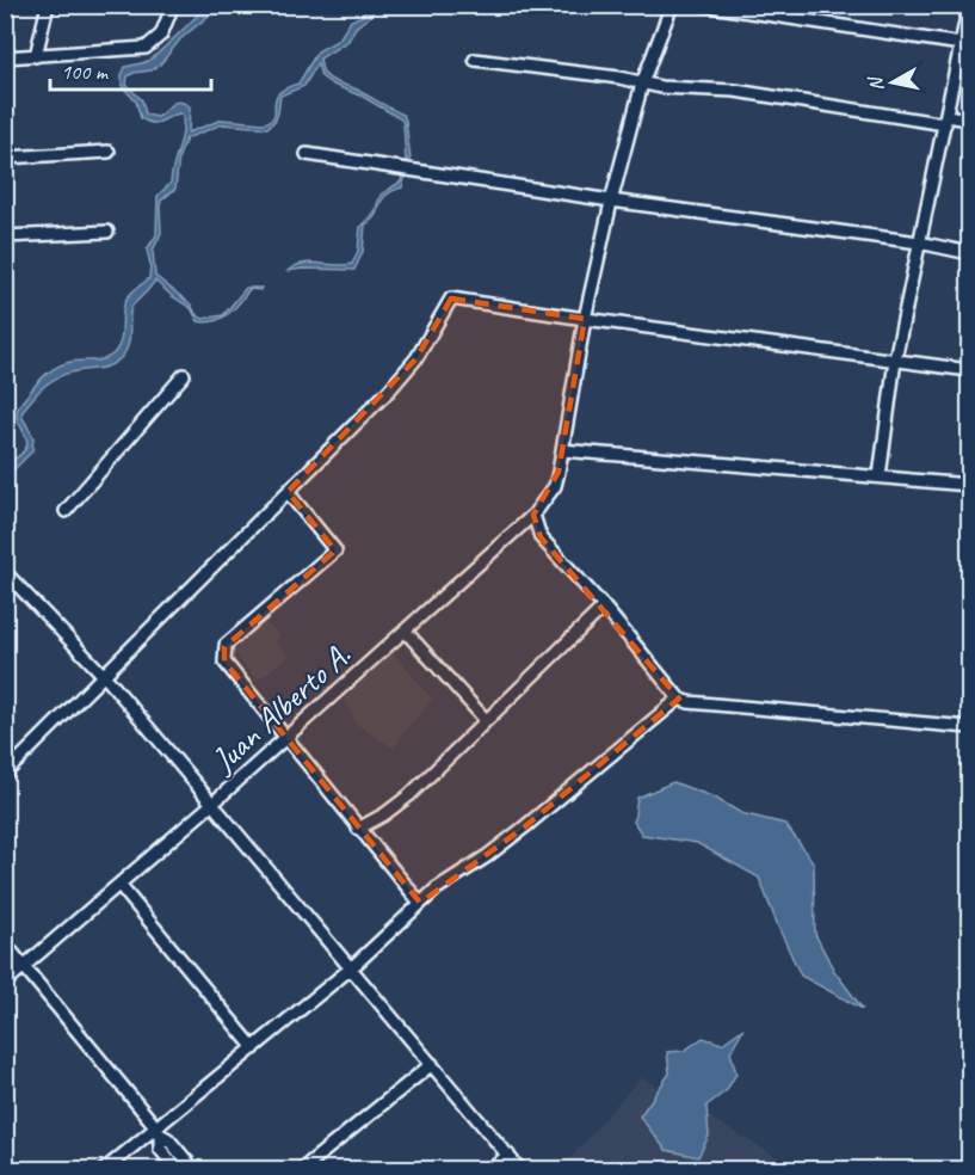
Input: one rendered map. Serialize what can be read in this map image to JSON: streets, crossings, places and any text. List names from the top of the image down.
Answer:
{
  "streets": {
    "street": ["Juan Alberto A."]
  },
  "scale_bar": "100 m",
  "north": "left"
}
